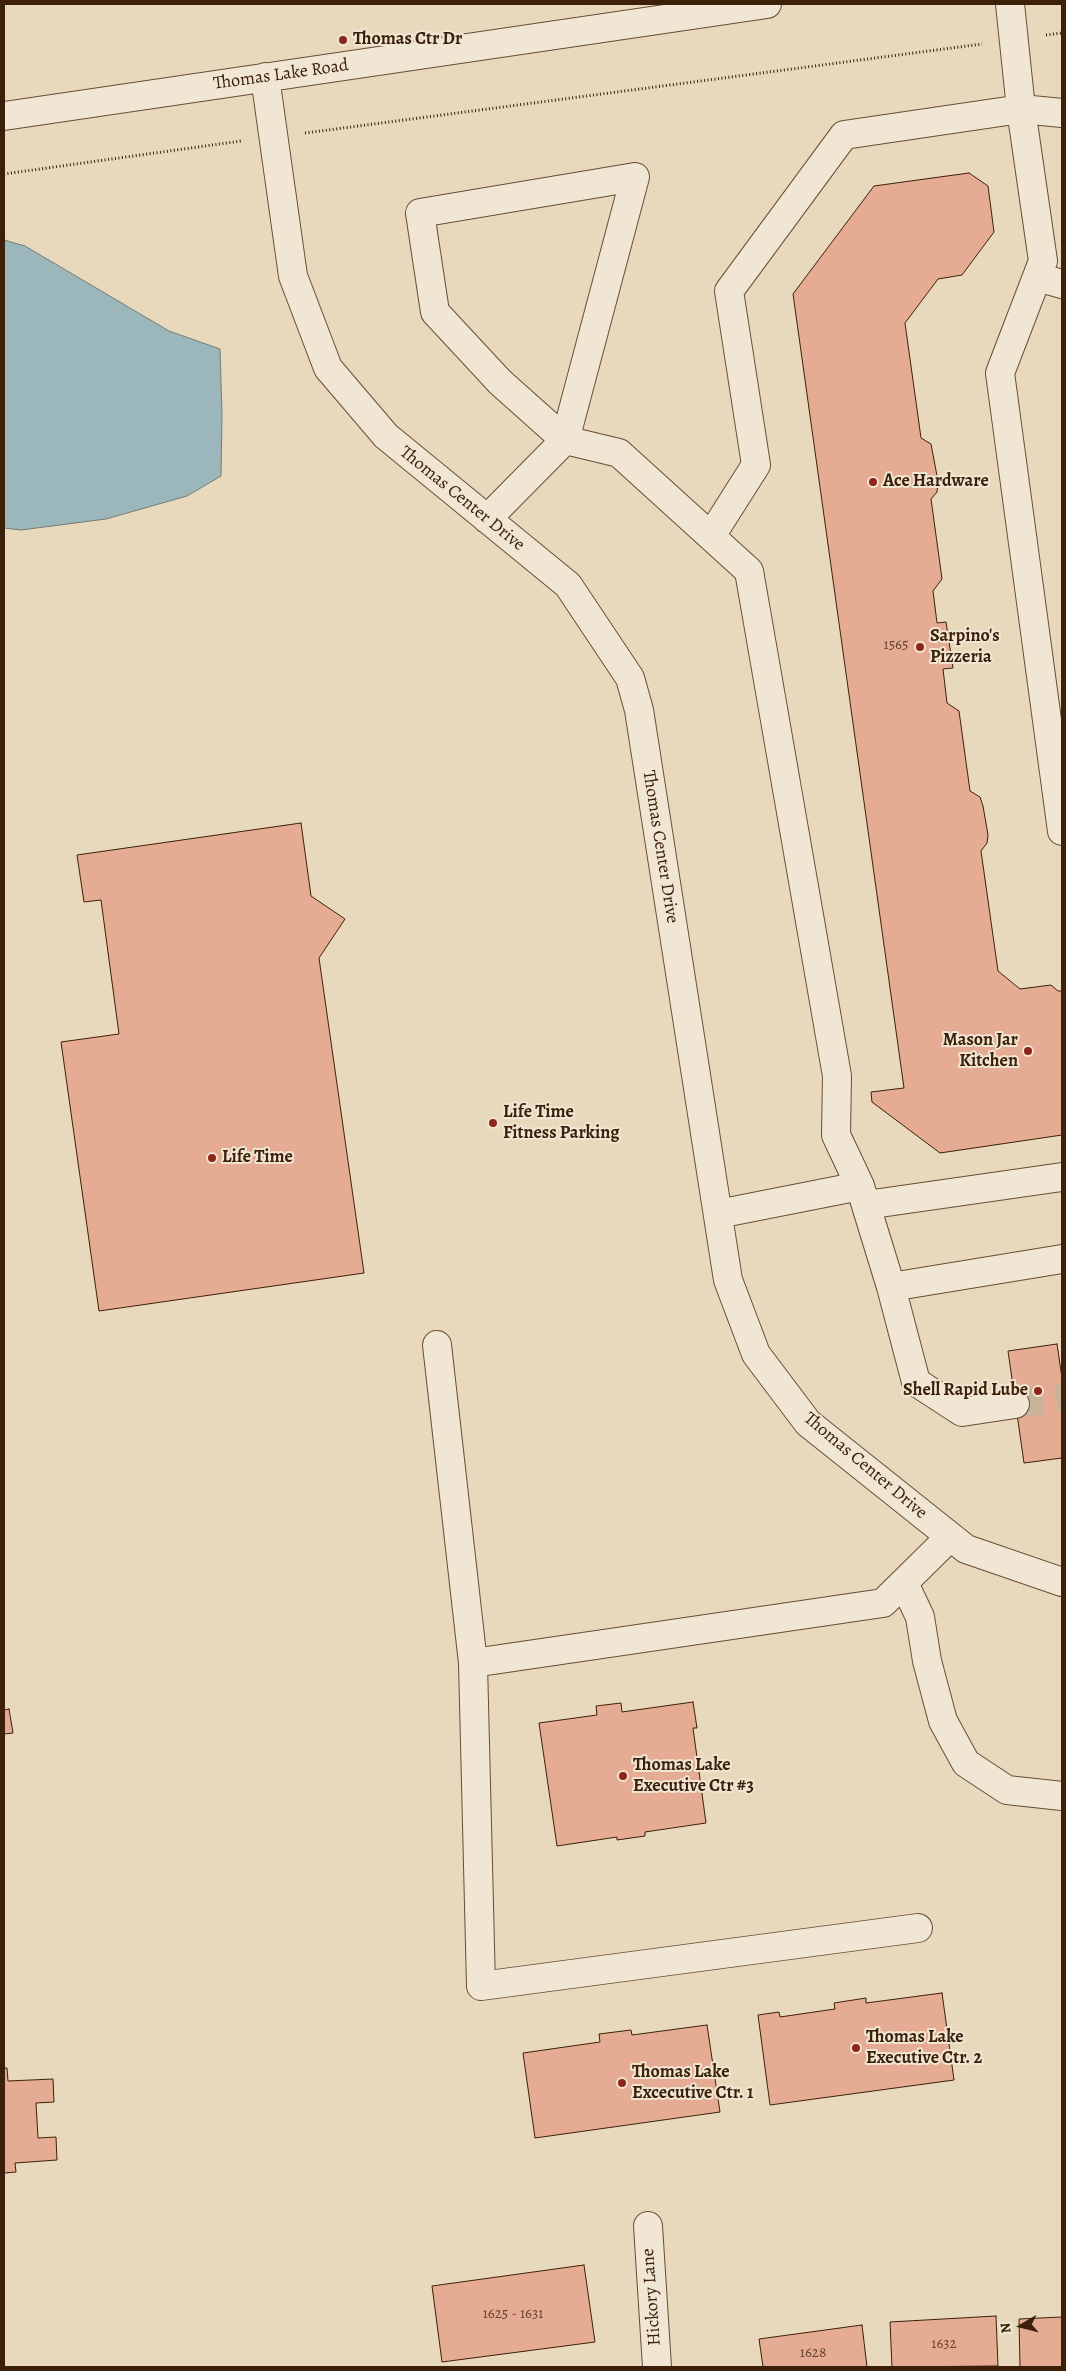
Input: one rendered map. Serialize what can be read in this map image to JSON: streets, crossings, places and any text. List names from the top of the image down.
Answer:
{
  "streets": {
    "street": ["Thomas Lake Road", "Thomas Center Drive", "Hickory Lane"]
  },
  "crossings": [
    ["Thomas Lake Road", "Thomas Center Drive"]
  ],
  "places": [
    "Thomas Ctr Dr",
    "Ace Hardware",
    "Sarpino's Pizzeria",
    "Mason Jar Kitchen",
    "Life Time Fitness Parking",
    "Life Time",
    "Shell Rapid Lube",
    "Thomas Lake Executive Ctr #3",
    "Thomas Lake Executive Ctr. 2",
    "Thomas Lake Excecutive Ctr. 1"
  ],
  "house_numbers": [
    "1565",
    "1625 - 1631",
    "1632",
    "1628"
  ],
  "north": "left"
}
